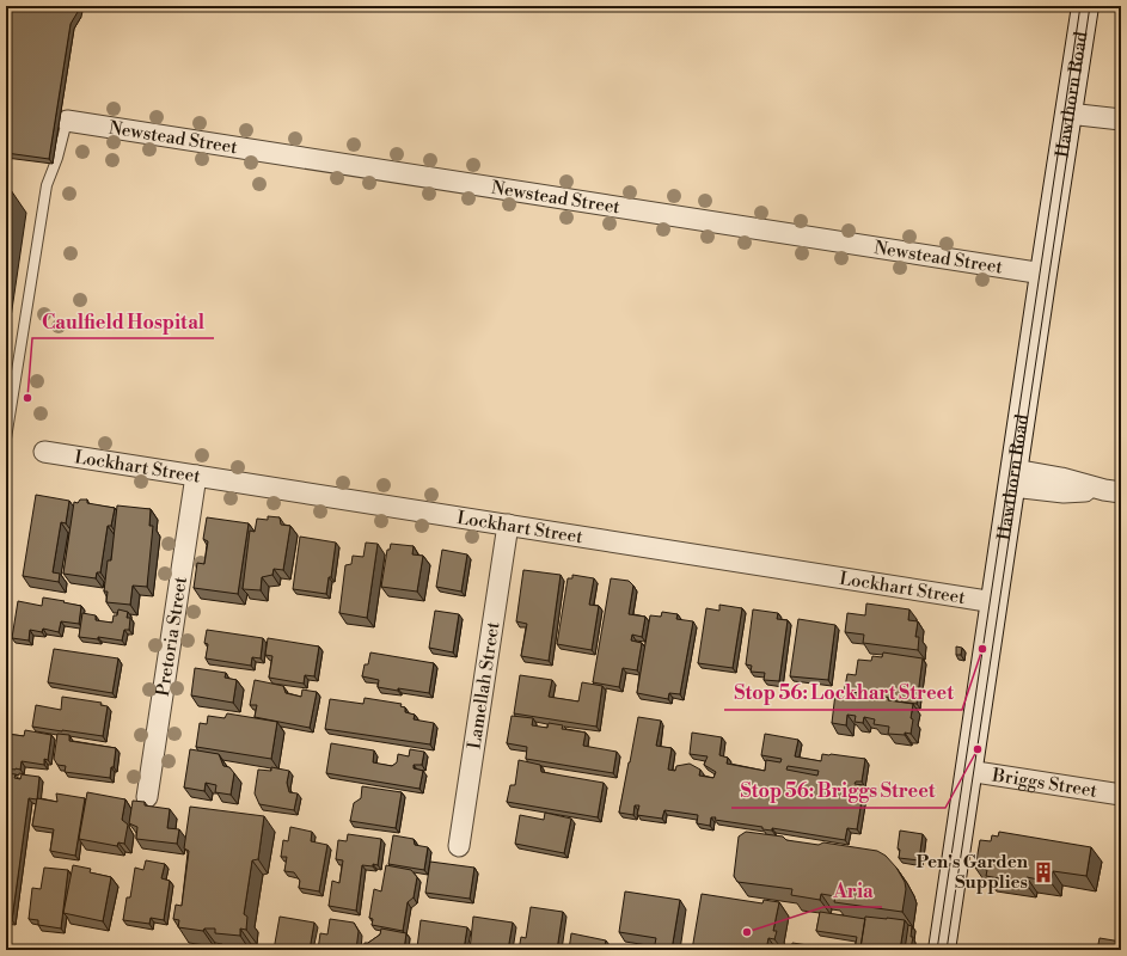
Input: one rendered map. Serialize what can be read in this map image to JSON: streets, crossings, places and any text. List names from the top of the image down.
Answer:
{
  "streets": {
    "main road": ["Hawthorn Road"],
    "street": [
      "Newstead Street",
      "Lockhart Street",
      "Pretoria Street",
      "Lamellah Street",
      "Briggs Street"
    ]
  },
  "crossings": [
    ["Hawthorn Road", "Newstead Street"],
    ["Hawthorn Road", "Lockhart Street"],
    ["Hawthorn Road", "Briggs Street"],
    ["Lockhart Street", "Pretoria Street"],
    ["Lockhart Street", "Lamellah Street"]
  ],
  "places": {
    "other": [
      "Caulfield Hospital",
      "Stop 56: Lockhart Street",
      "Stop 56: Briggs Street",
      "Aria"
    ],
    "building": ["Pen's Garden Supplies"]
  }
}
